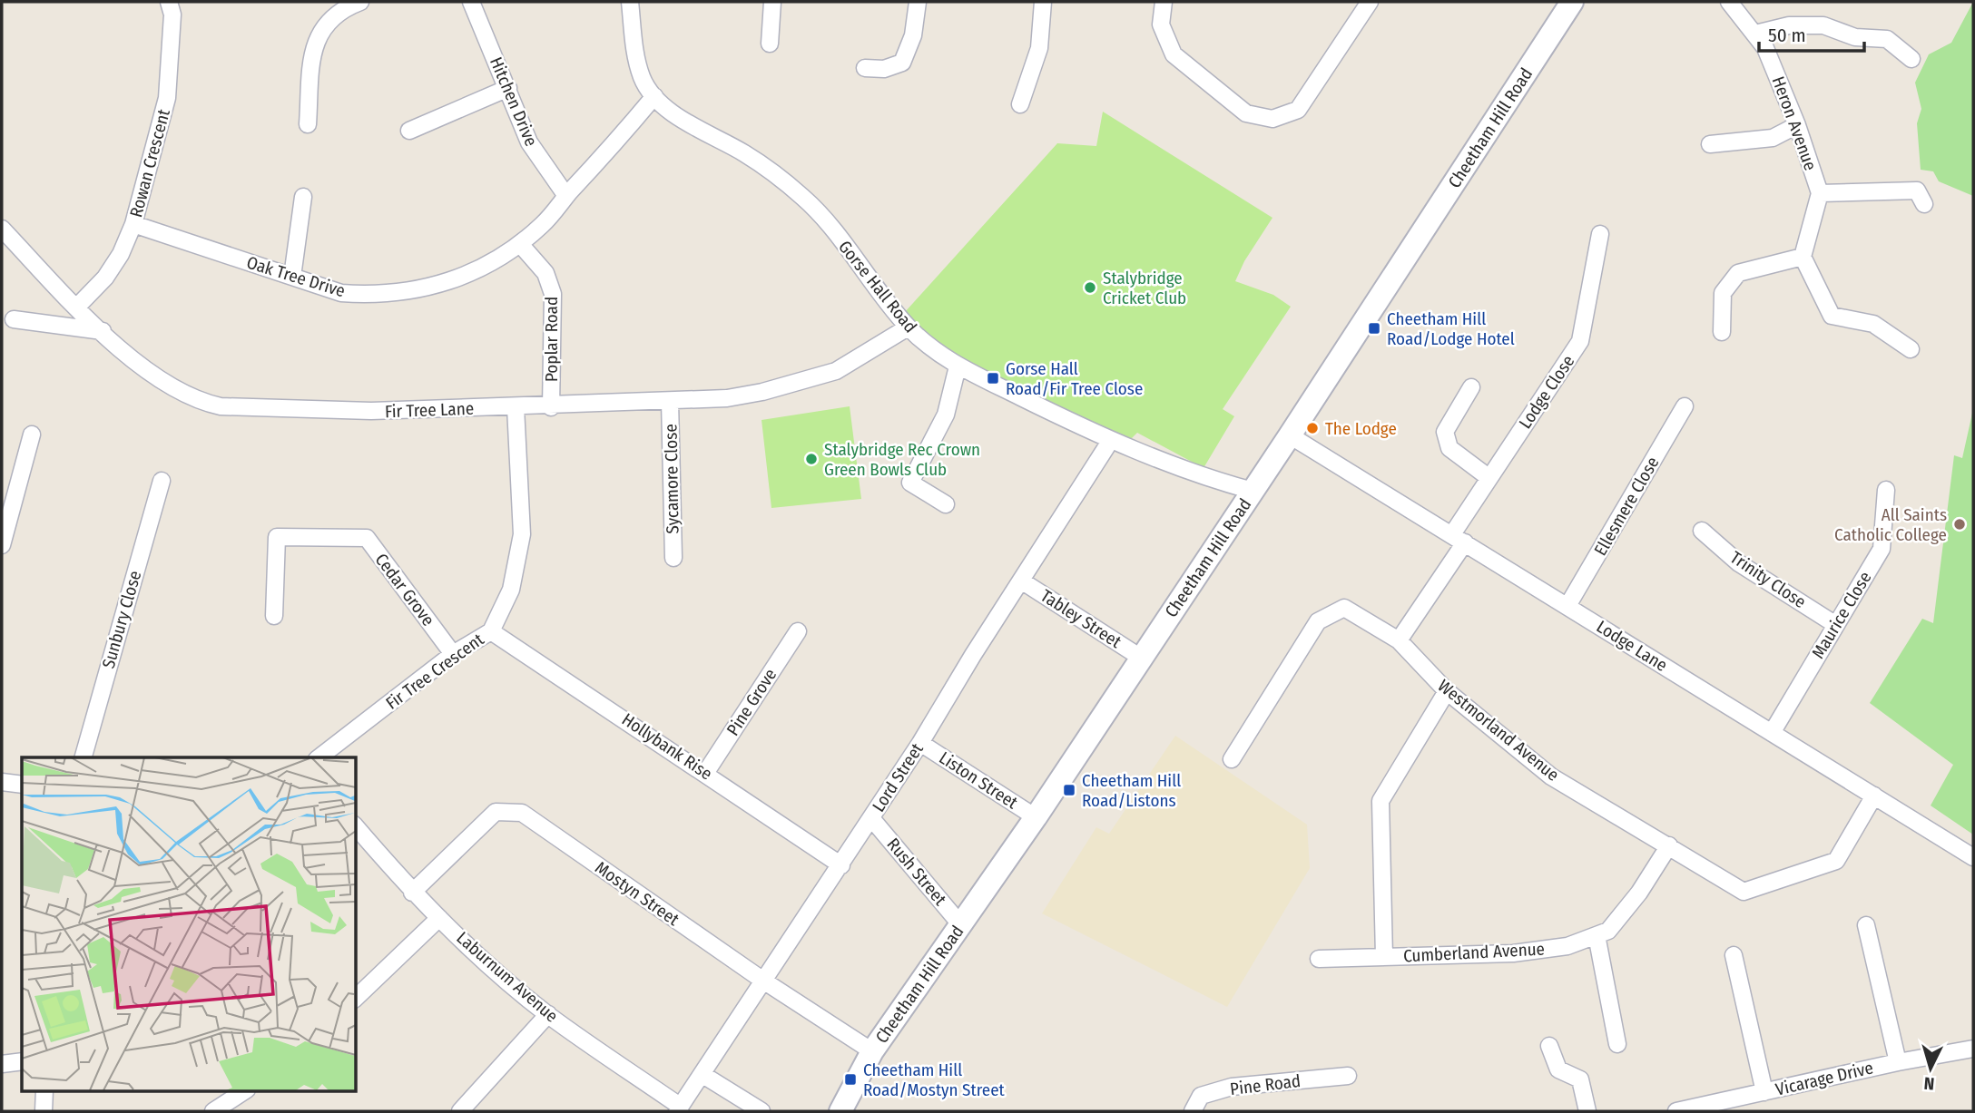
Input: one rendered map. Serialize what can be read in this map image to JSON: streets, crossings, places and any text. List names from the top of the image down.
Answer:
{
  "streets": {
    "main road": ["Cheetham Hill Road"],
    "street": [
      "Hitchen Drive",
      "Heron Avenue",
      "Rowan Crescent",
      "Oak Tree Drive",
      "Gorse Hall Road",
      "Poplar Road",
      "Lodge Close",
      "Fir Tree Lane",
      "Sycamore Close",
      "Ellesmere Close",
      "Trinity Close",
      "Cedar Grove",
      "Maurice Close",
      "Tabley Street",
      "Sunbury Close",
      "Lodge Lane",
      "Fir Tree Crescent",
      "Pine Grove",
      "Westmorland Avenue",
      "Hollybank Rise",
      "Lord Street",
      "Liston Street",
      "Rush Street",
      "Mostyn Street",
      "Cumberland Avenue",
      "Laburnum Avenue",
      "Vicarage Drive",
      "Pine Road"
    ]
  },
  "crossings": [
    ["Hitchen Drive", "Oak Tree Drive"],
    ["Cheetham Hill Road", "Gorse Hall Road"],
    ["Cheetham Hill Road", "Tabley Street"],
    ["Cheetham Hill Road", "Lodge Lane"],
    ["Cheetham Hill Road", "Liston Street"],
    ["Cheetham Hill Road", "Rush Street"],
    ["Cheetham Hill Road", "Mostyn Street"],
    ["Rowan Crescent", "Oak Tree Drive"],
    ["Rowan Crescent", "Fir Tree Lane"],
    ["Oak Tree Drive", "Gorse Hall Road"],
    ["Oak Tree Drive", "Poplar Road"],
    ["Gorse Hall Road", "Fir Tree Lane"],
    ["Gorse Hall Road", "Lord Street"],
    ["Poplar Road", "Fir Tree Lane"],
    ["Lodge Close", "Lodge Lane"],
    ["Lodge Close", "Westmorland Avenue"],
    ["Fir Tree Lane", "Sycamore Close"],
    ["Fir Tree Lane", "Fir Tree Crescent"],
    ["Ellesmere Close", "Lodge Lane"],
    ["Trinity Close", "Maurice Close"],
    ["Cedar Grove", "Fir Tree Crescent"],
    ["Maurice Close", "Lodge Lane"],
    ["Tabley Street", "Lord Street"],
    ["Lodge Lane", "Westmorland Avenue"],
    ["Fir Tree Crescent", "Hollybank Rise"],
    ["Pine Grove", "Hollybank Rise"],
    ["Westmorland Avenue", "Cumberland Avenue"],
    ["Hollybank Rise", "Lord Street"],
    ["Lord Street", "Liston Street"],
    ["Lord Street", "Rush Street"],
    ["Lord Street", "Mostyn Street"],
    ["Lord Street", "Laburnum Avenue"],
    ["Mostyn Street", "Laburnum Avenue"]
  ],
  "places": {
    "other": [
      "Stalybridge Cricket Club",
      "The Lodge",
      "Stalybridge Rec Crown Green Bowls Club",
      "All Saints Catholic College"
    ],
    "transit": [
      "Cheetham Hill Road/Lodge Hotel",
      "Gorse Hall Road/Fir Tree Close",
      "Cheetham Hill Road/Listons",
      "Cheetham Hill Road/Mostyn Street"
    ]
  },
  "scale_bar": "50 m",
  "north": "bottom"
}
